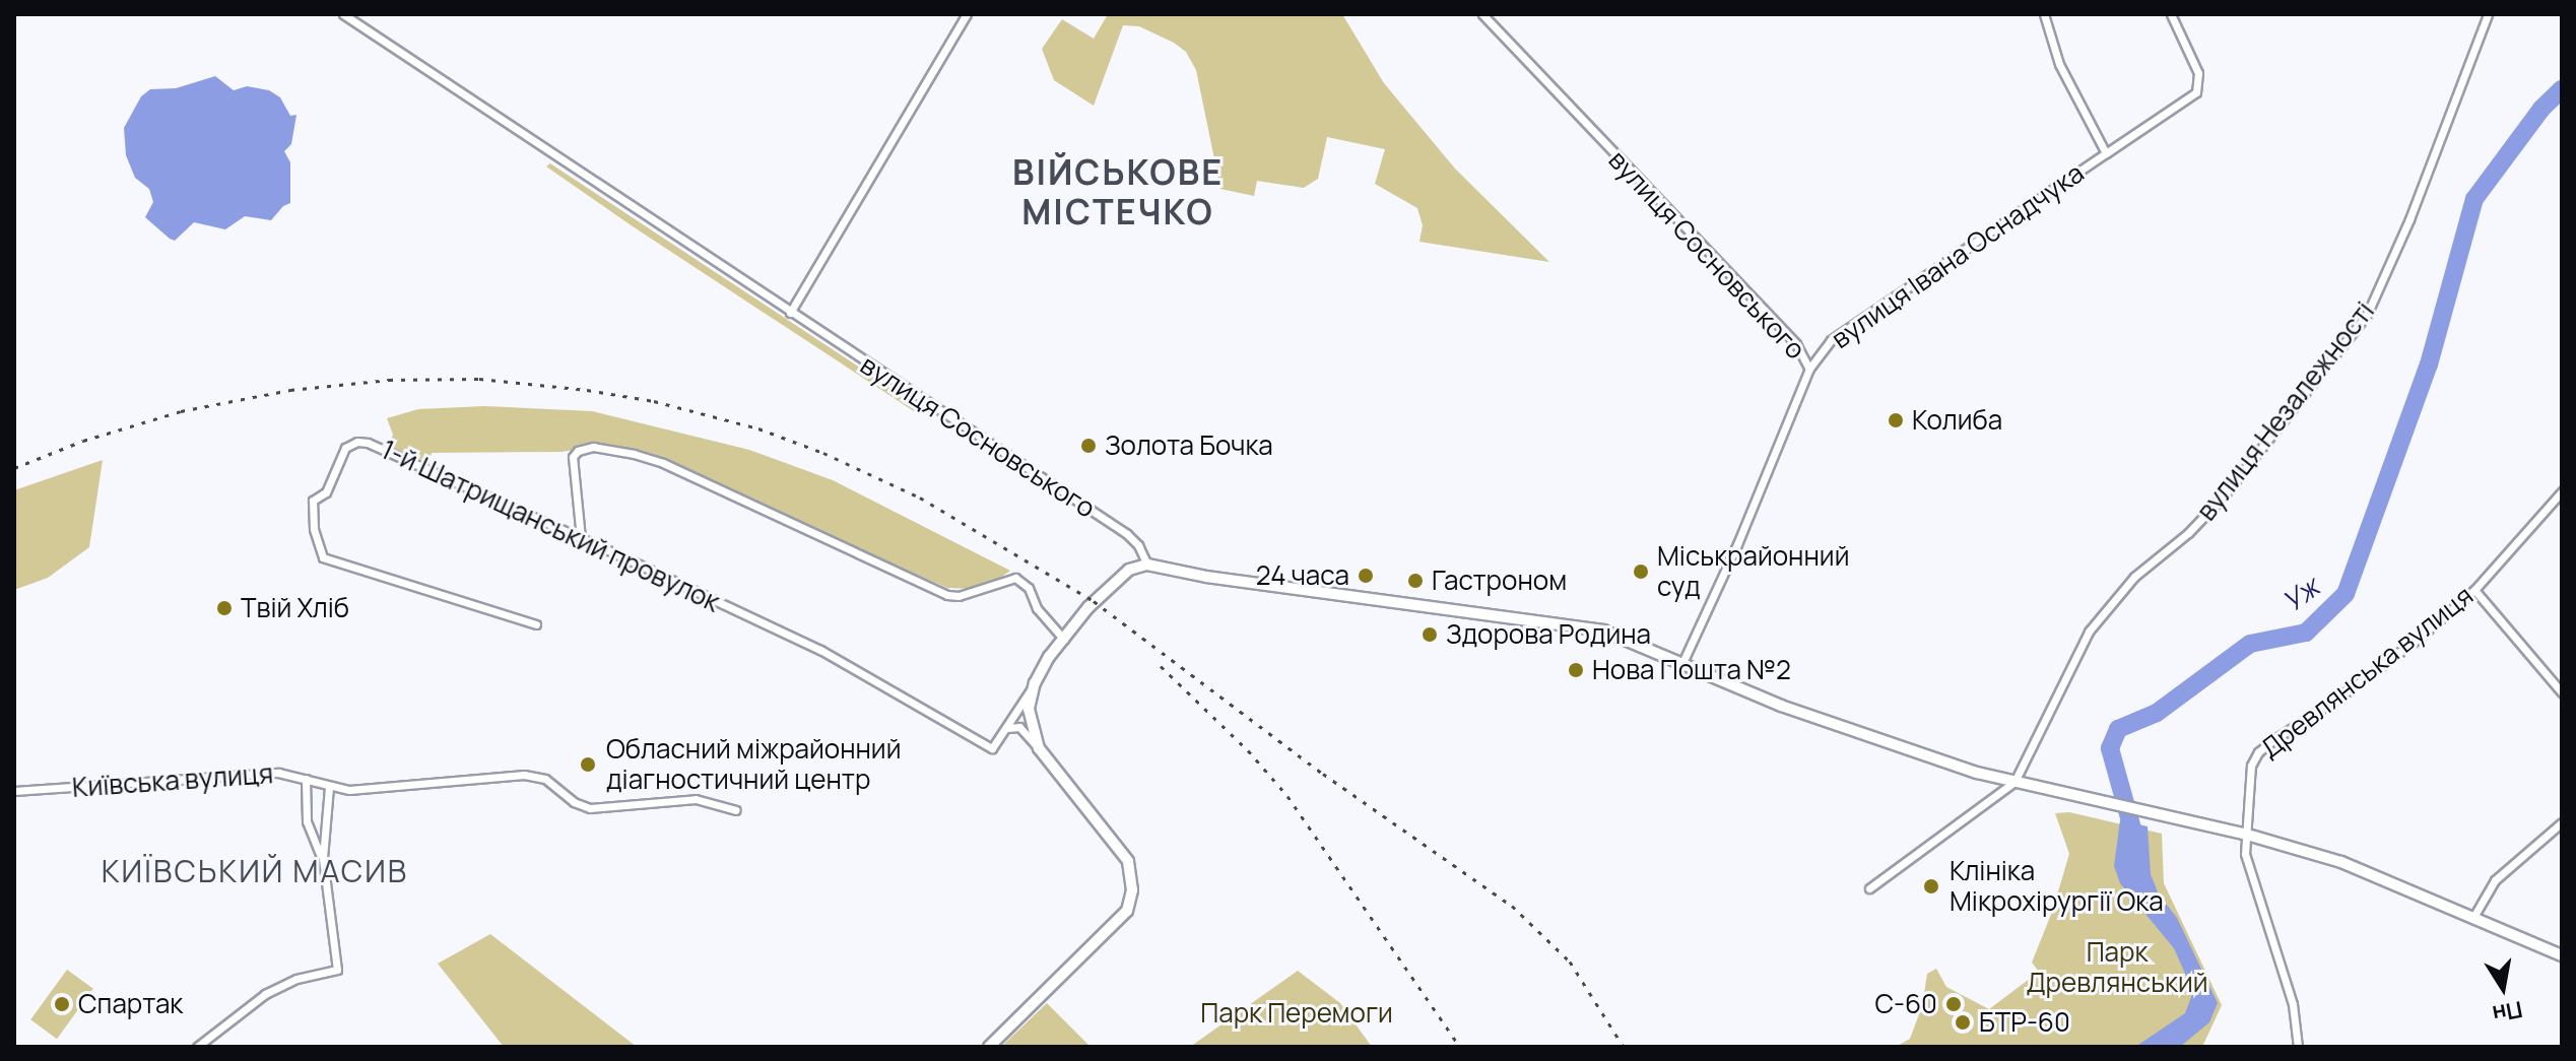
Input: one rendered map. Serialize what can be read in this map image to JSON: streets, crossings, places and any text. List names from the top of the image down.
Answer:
{
  "streets": {
    "street": [
      "вулиця Сосновського",
      "вулиця Івана Оснадчука",
      "вулиця Незалежності",
      "1-й Шатрищанський провулок",
      "Древлянська вулиця",
      "Київська вулиця"
    ]
  },
  "crossings": [
    ["вулиця Сосновського", "вулиця Івана Оснадчука"]
  ],
  "districts": ["ВІЙСЬКОВЕ МІСТЕЧКО", "КИЇВСЬКИЙ МАСИВ"],
  "water": ["Уж"],
  "parks": ["Парк Древлянський", "Парк Перемоги"],
  "places": [
    "Колиба",
    "Золота Бочка",
    "Міськрайонний суд",
    "24 часа",
    "Гастроном",
    "Твій Хліб",
    "Здорова Родина",
    "Нова Пошта №2",
    "Обласний міжрайонний діагностичний центр",
    "Клініка Мікрохірургії Ока",
    "Спартак",
    "С-60",
    "БТР-60"
  ],
  "north": "bottom"
}
